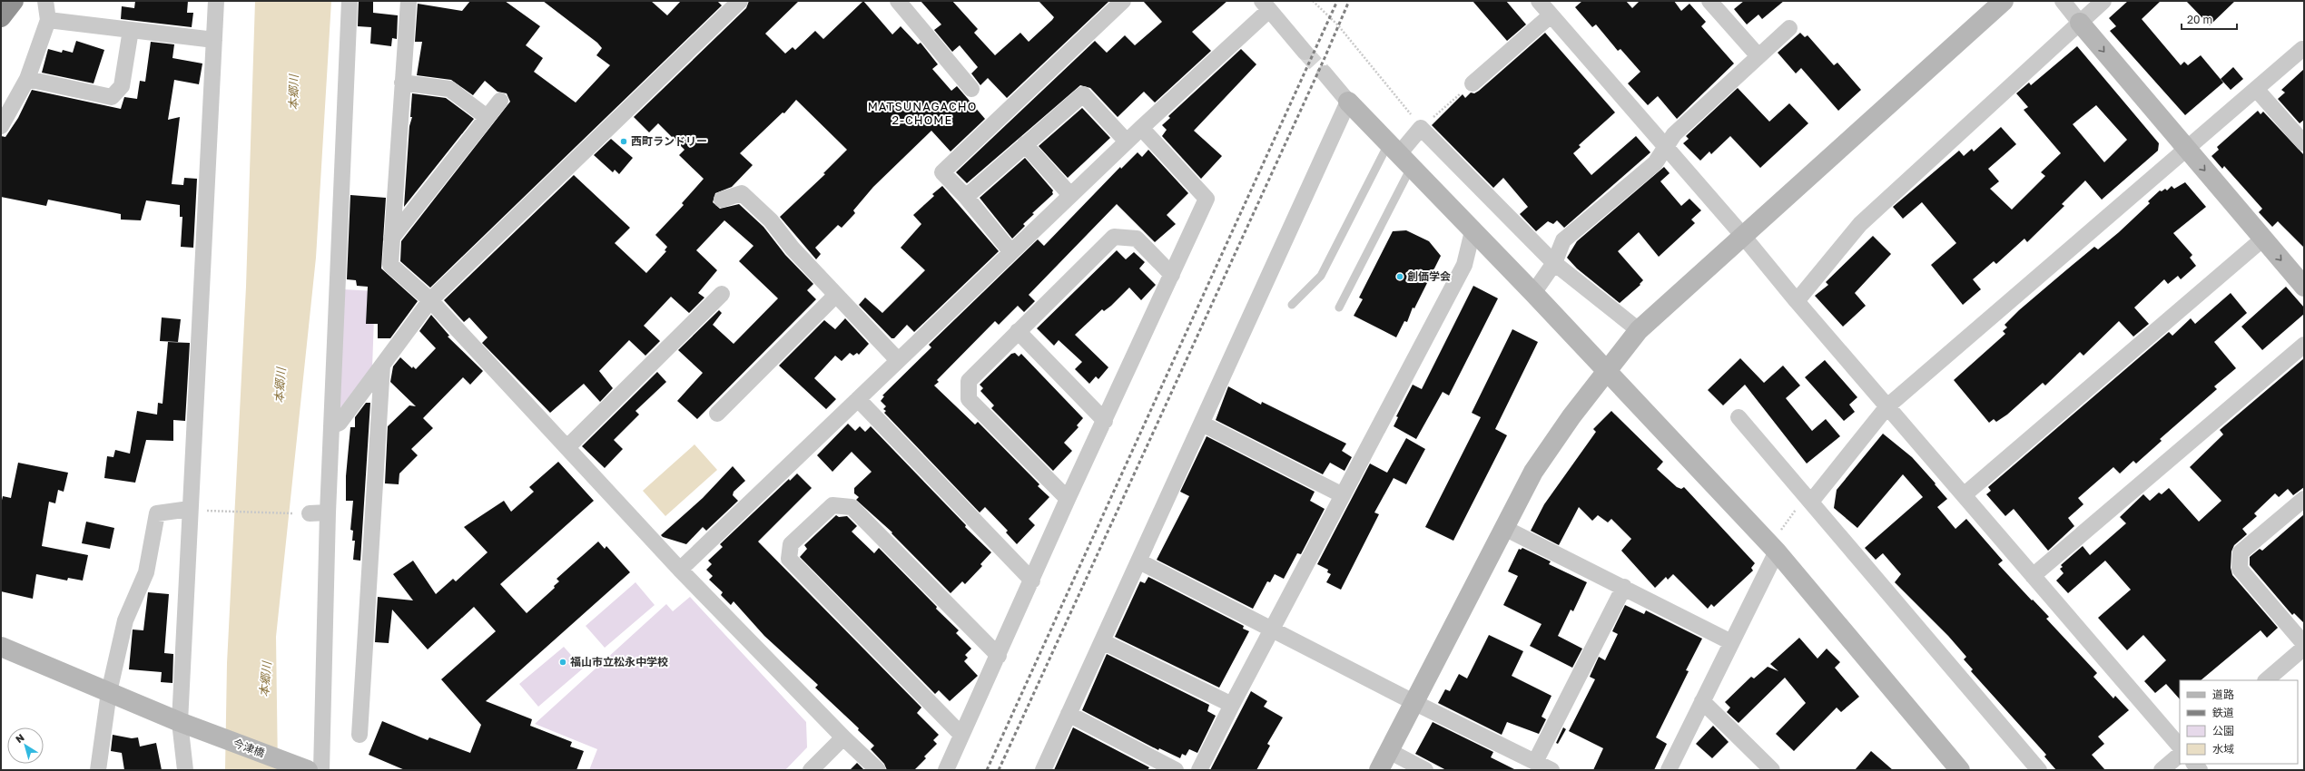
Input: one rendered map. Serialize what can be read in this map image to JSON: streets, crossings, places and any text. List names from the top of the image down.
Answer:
{
  "streets": {
    "street": ["今津橋"]
  },
  "districts": ["MATSUNAGACHO 2-CHOME"],
  "water": ["本郷川"],
  "places": ["西町ランドリー", "創価学会", "福山市立松永中学校"],
  "legend": [
    "道路",
    "鉄道",
    "公園",
    "水域"
  ],
  "scale_bar": "20 m",
  "north": "top left"
}
